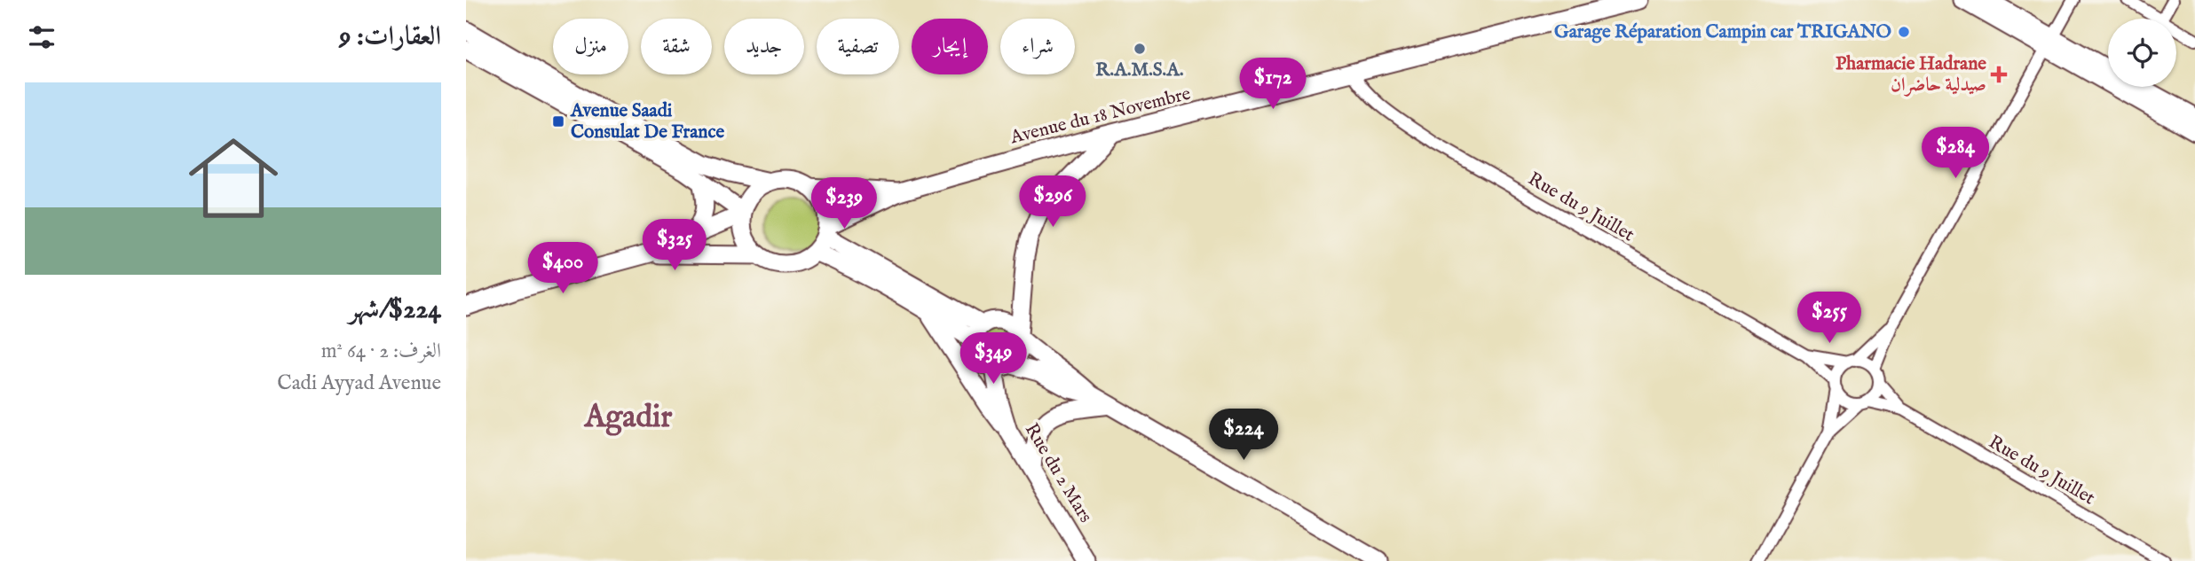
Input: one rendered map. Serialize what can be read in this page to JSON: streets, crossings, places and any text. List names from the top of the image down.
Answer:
{
  "streets": {
    "main road": ["Avenue du 18 Novembre", "Rue du 2 Mars"],
    "street": ["Rue du 9 Juillet"]
  },
  "crossings": [
    ["Avenue du 18 Novembre", "Rue du 9 Juillet"]
  ],
  "districts": ["Agadir"],
  "places": {
    "other": ["Garage Réparation Campin car TRIGANO", "R.A.M.S.A."],
    "health": ["Pharmacie Hadrane صيدلية حاضران"],
    "transit": ["Avenue Saadi Consulat De France"]
  },
  "page": {
    "heading": "العقارات: 9",
    "chip": [
      "شراء",
      "إيجار",
      "تصفية",
      "جديد",
      "شقة",
      "منزل"
    ],
    "price": [
      "$172",
      "$284",
      "$296",
      "$239",
      "$325",
      "$400",
      "$255",
      "$349",
      "$224"
    ],
    "list": [
      {
        "name": "$224/شهر",
        "note": "الغرف: 2 · 64 m² · Cadi Ayyad Avenue"
      }
    ]
  }
}
